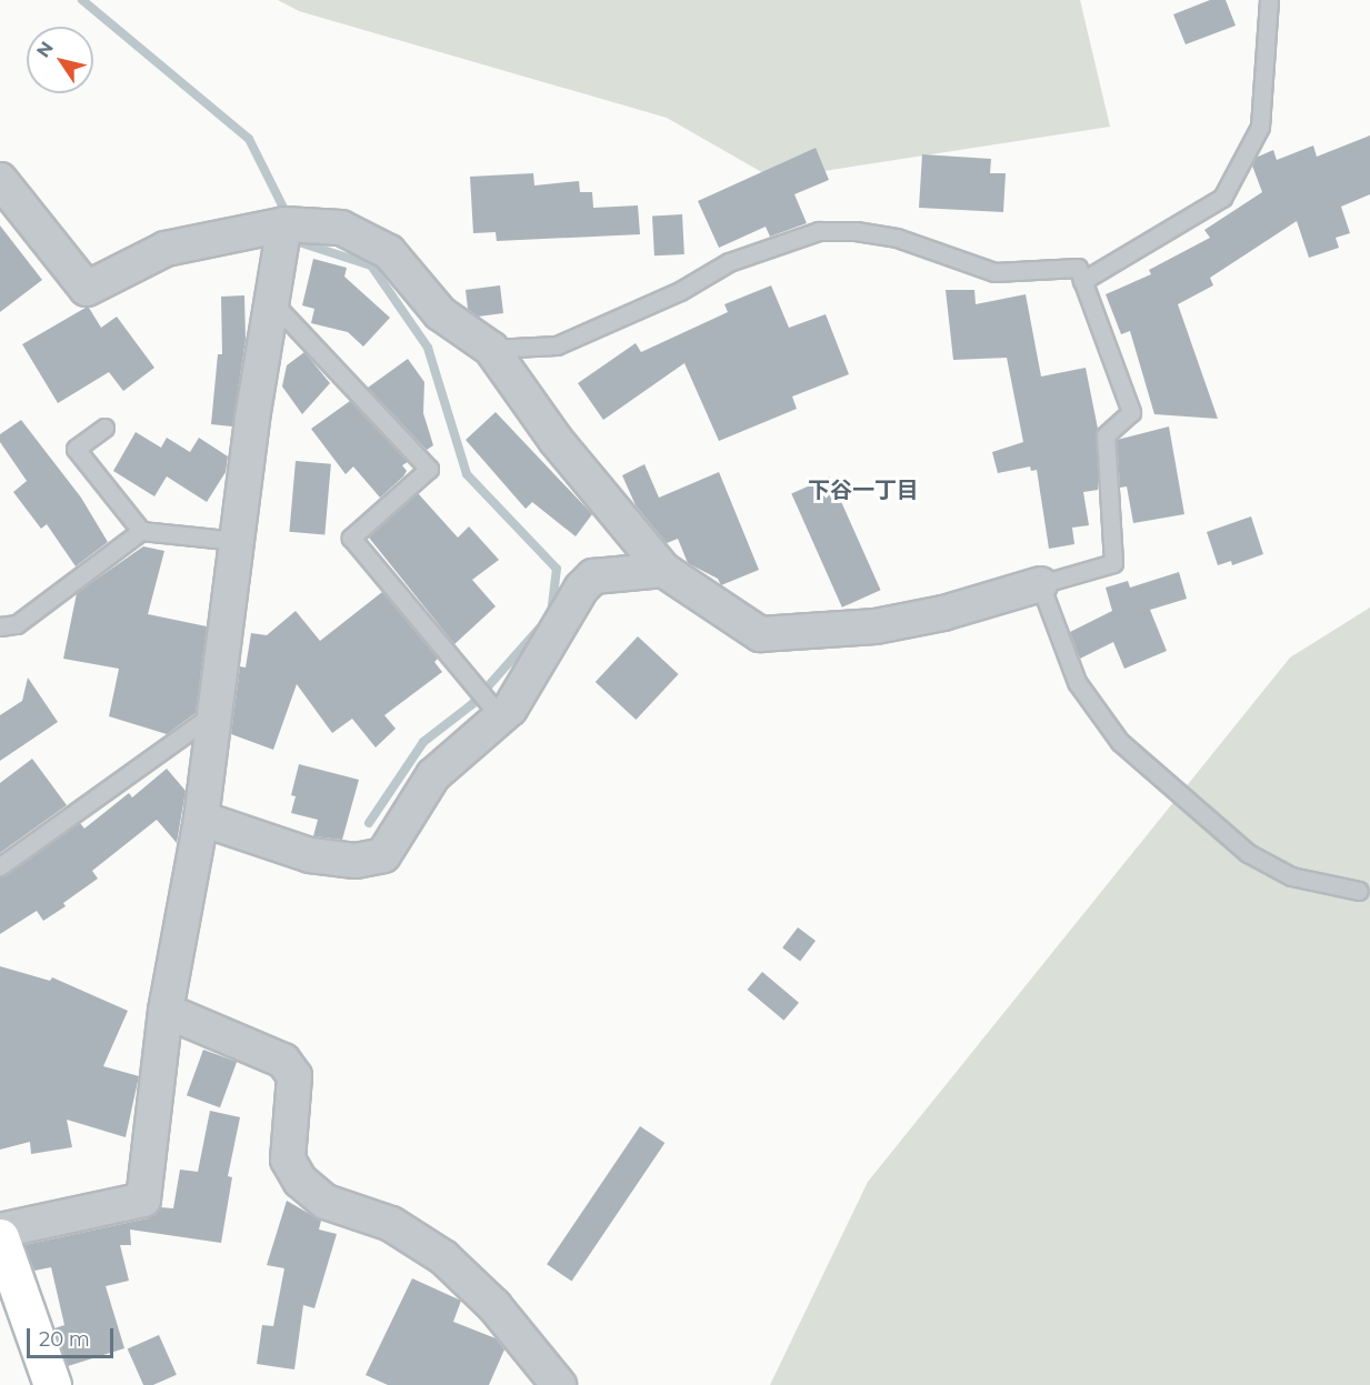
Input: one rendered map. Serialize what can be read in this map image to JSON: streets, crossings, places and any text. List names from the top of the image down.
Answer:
{
  "districts": ["下谷一丁目"],
  "scale_bar": "20 m",
  "north": "top left"
}
